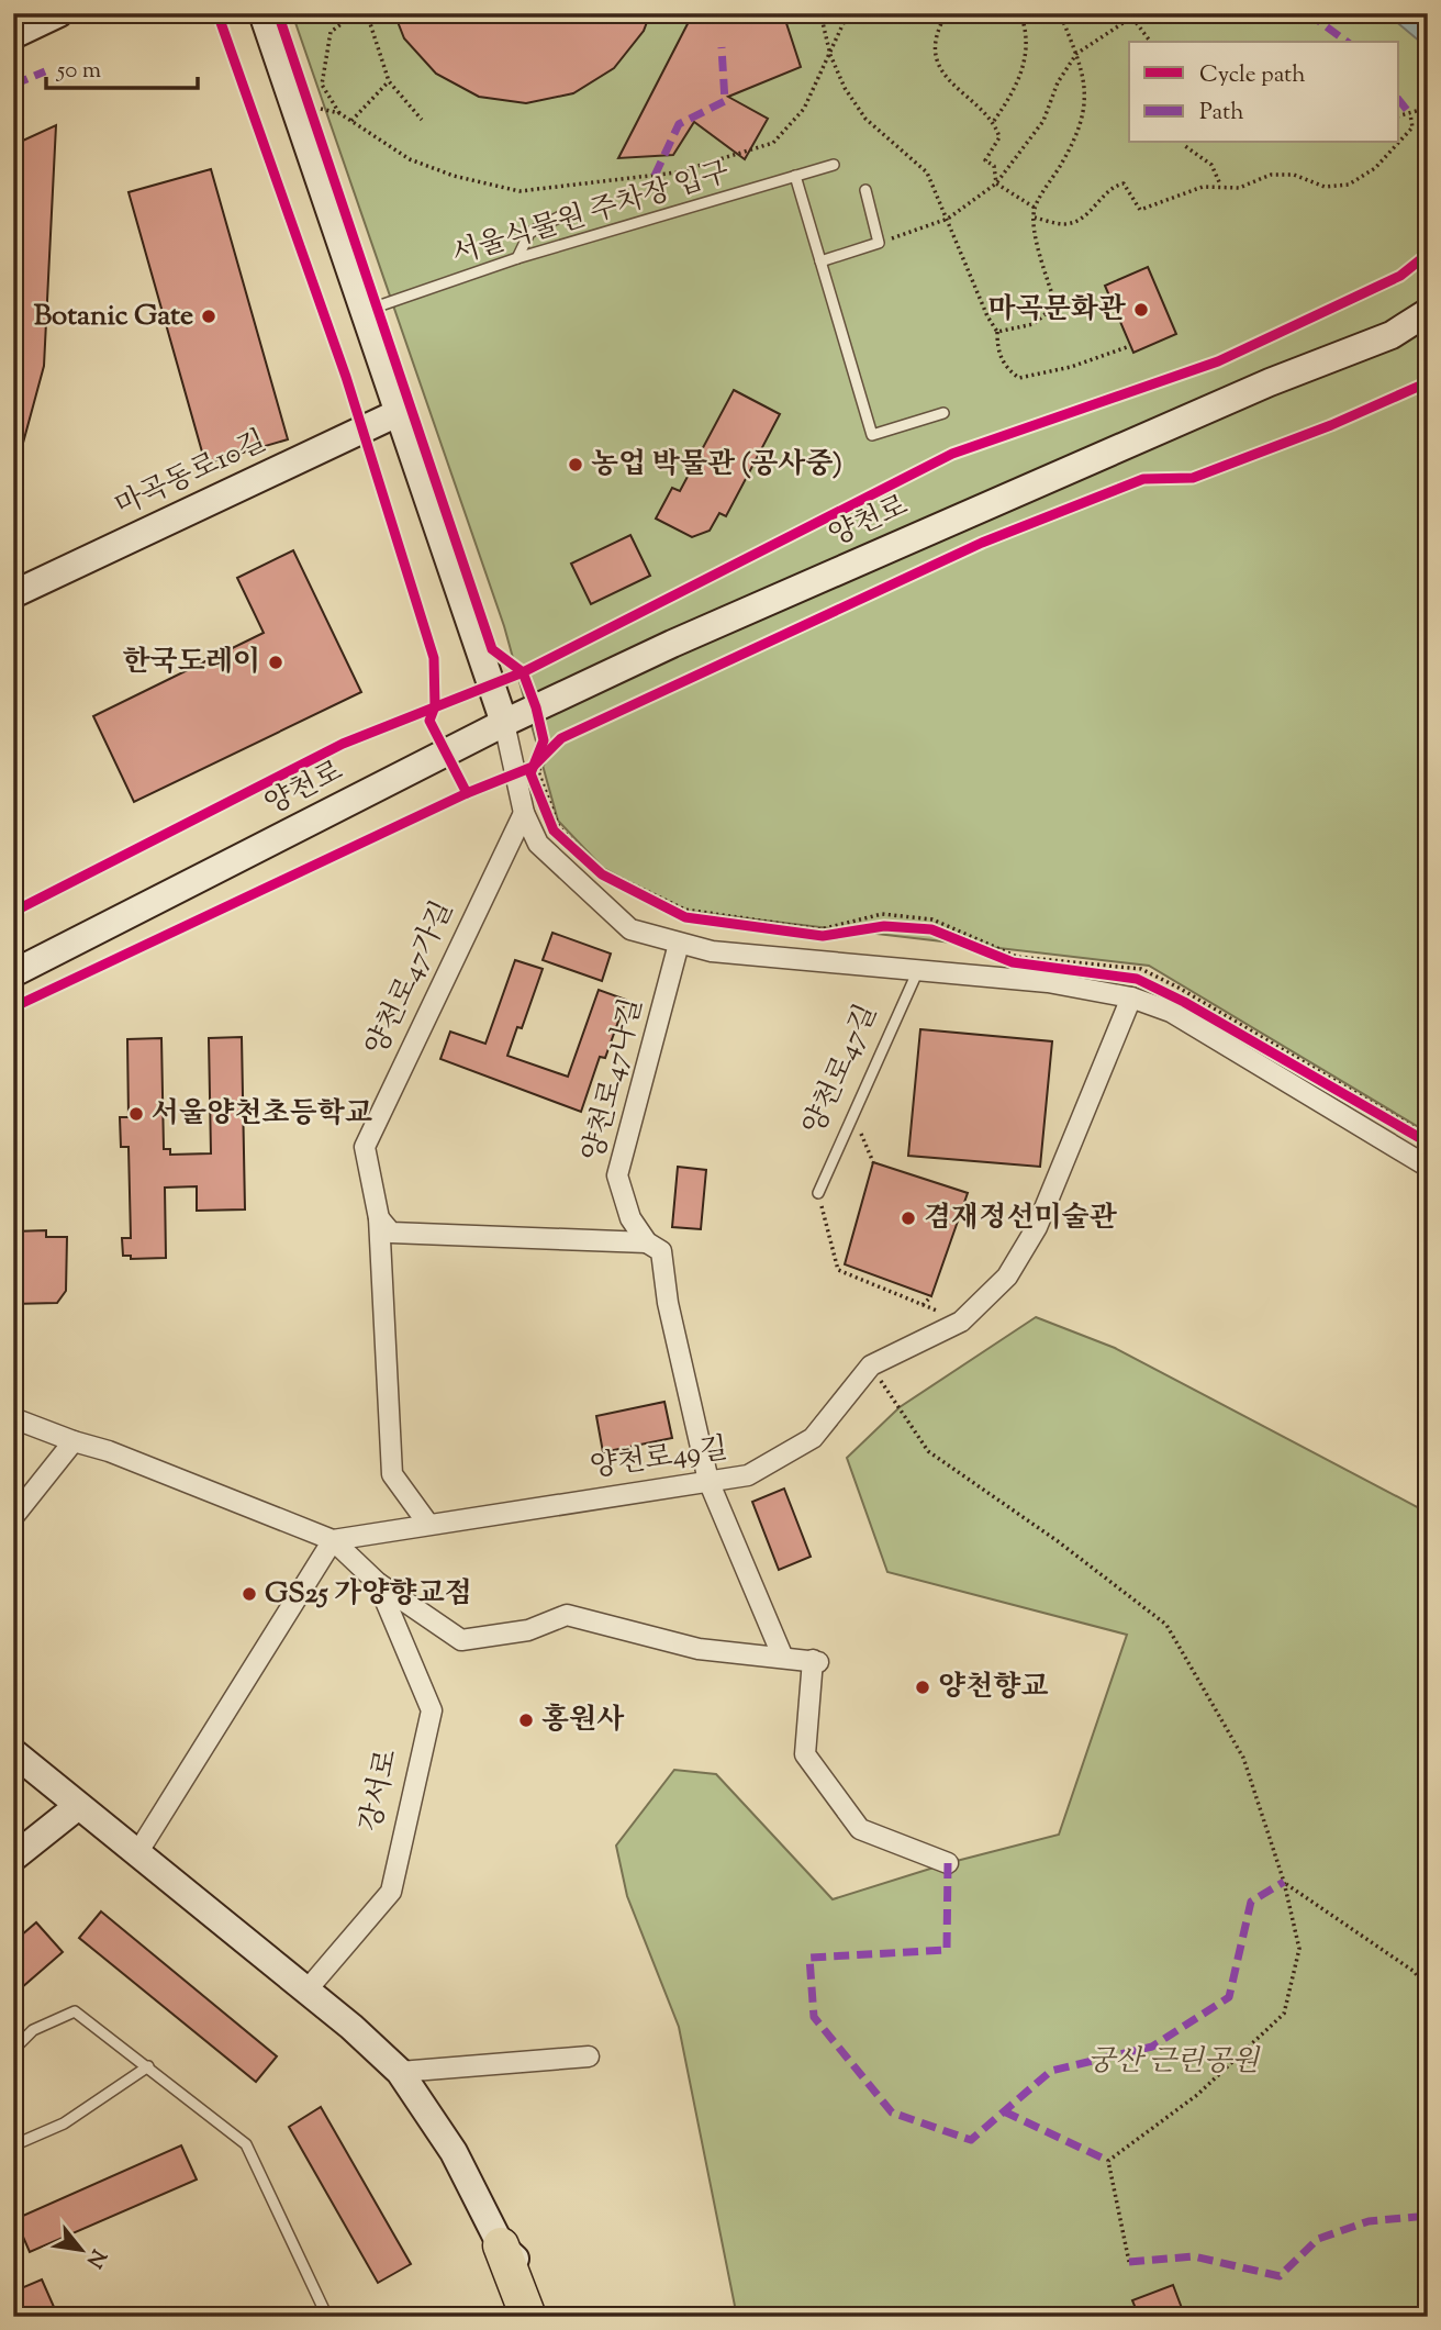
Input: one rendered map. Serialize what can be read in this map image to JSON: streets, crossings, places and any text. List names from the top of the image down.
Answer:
{
  "streets": {
    "main road": ["마곡동로10길", "양천로"],
    "street": [
      "양천로47가길",
      "양천로47길",
      "양천로47나길",
      "양천로49길",
      "강서로"
    ],
    "lane": ["서울식물원 주차장 입구"]
  },
  "crossings": [
    ["양천로", "양천로47길"],
    ["양천로47가길", "양천로47길"],
    ["양천로47가길", "양천로49길"],
    ["양천로47길", "양천로47나길"],
    ["양천로47길", "양천로49길"],
    ["양천로47나길", "양천로49길"]
  ],
  "parks": ["궁산 근린공원"],
  "places": [
    "마곡문화관",
    "Botanic Gate",
    "농업 박물관 (공사중)",
    "한국도레이",
    "서울양천초등학교",
    "겸재정선미술관",
    "GS25 가양향교점",
    "양천향교",
    "홍원사"
  ],
  "legend": ["Cycle path", "Path"],
  "scale_bar": "50 m",
  "north": "bottom right"
}
